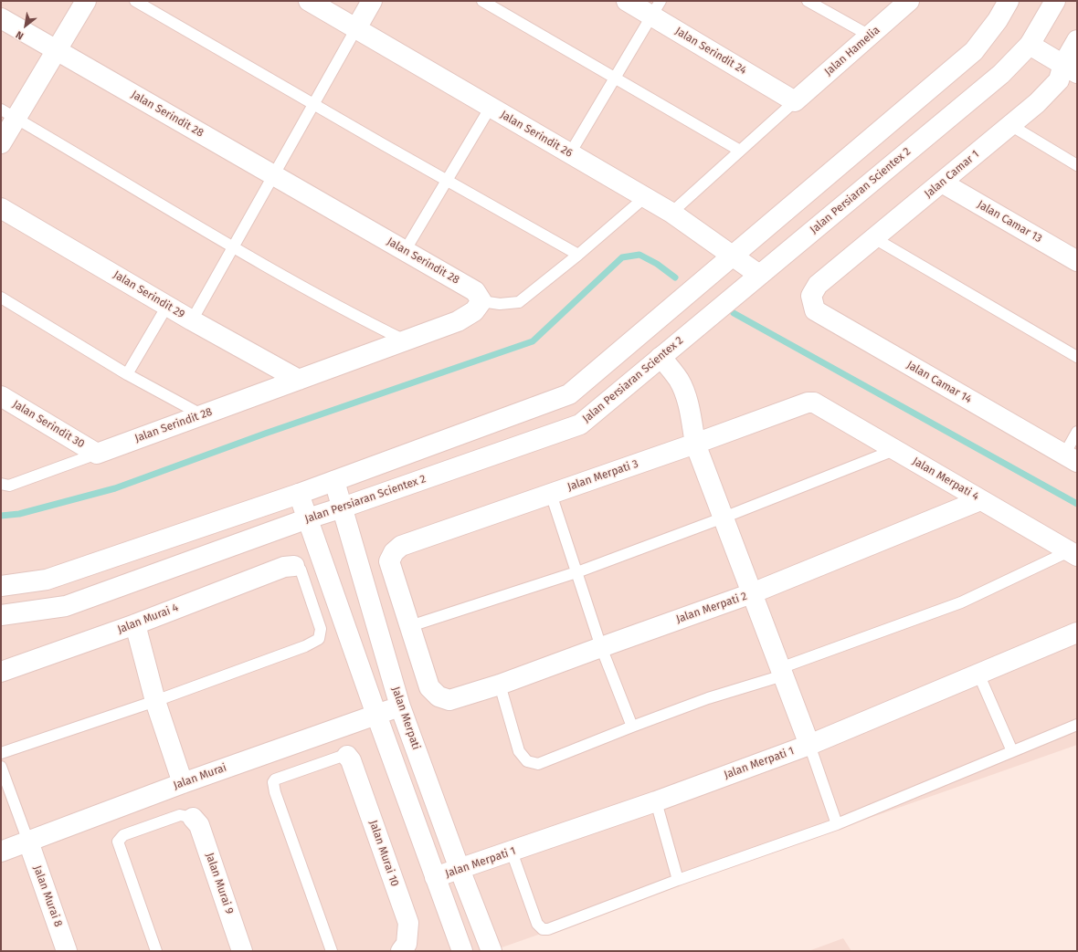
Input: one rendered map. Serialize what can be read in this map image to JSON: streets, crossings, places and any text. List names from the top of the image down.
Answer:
{
  "streets": {
    "street": [
      "Jalan Serindit 24",
      "Jalan Hamelia",
      "Jalan Serindit 28",
      "Jalan Serindit 26",
      "Jalan Camar 1",
      "Jalan Persiaran Scientex 2",
      "Jalan Camar 13",
      "Jalan Serindit 29",
      "Jalan Camar 14",
      "Jalan Serindit 30",
      "Jalan Merpati 3",
      "Jalan Merpati 4",
      "Jalan Merpati 2",
      "Jalan Murai 4",
      "Jalan Merpati",
      "Jalan Merpati 1",
      "Jalan Murai",
      "Jalan Murai 10",
      "Jalan Murai 9",
      "Jalan Murai 8"
    ]
  },
  "crossings": [
    ["Jalan Serindit 24", "Jalan Hamelia"],
    ["Jalan Serindit 28", "Jalan Serindit 29"],
    ["Jalan Serindit 28", "Jalan Serindit 30"],
    ["Jalan Serindit 26", "Jalan Persiaran Scientex 2"],
    ["Jalan Camar 1", "Jalan Camar 13"],
    ["Jalan Camar 1", "Jalan Camar 14"],
    ["Jalan Persiaran Scientex 2", "Jalan Merpati"],
    ["Jalan Merpati 3", "Jalan Merpati 4"],
    ["Jalan Merpati 3", "Jalan Merpati 2"],
    ["Jalan Merpati 4", "Jalan Merpati 2"],
    ["Jalan Merpati", "Jalan Merpati 1"],
    ["Jalan Merpati", "Jalan Murai"],
    ["Jalan Murai", "Jalan Murai 8"]
  ],
  "north": "bottom left"
}
